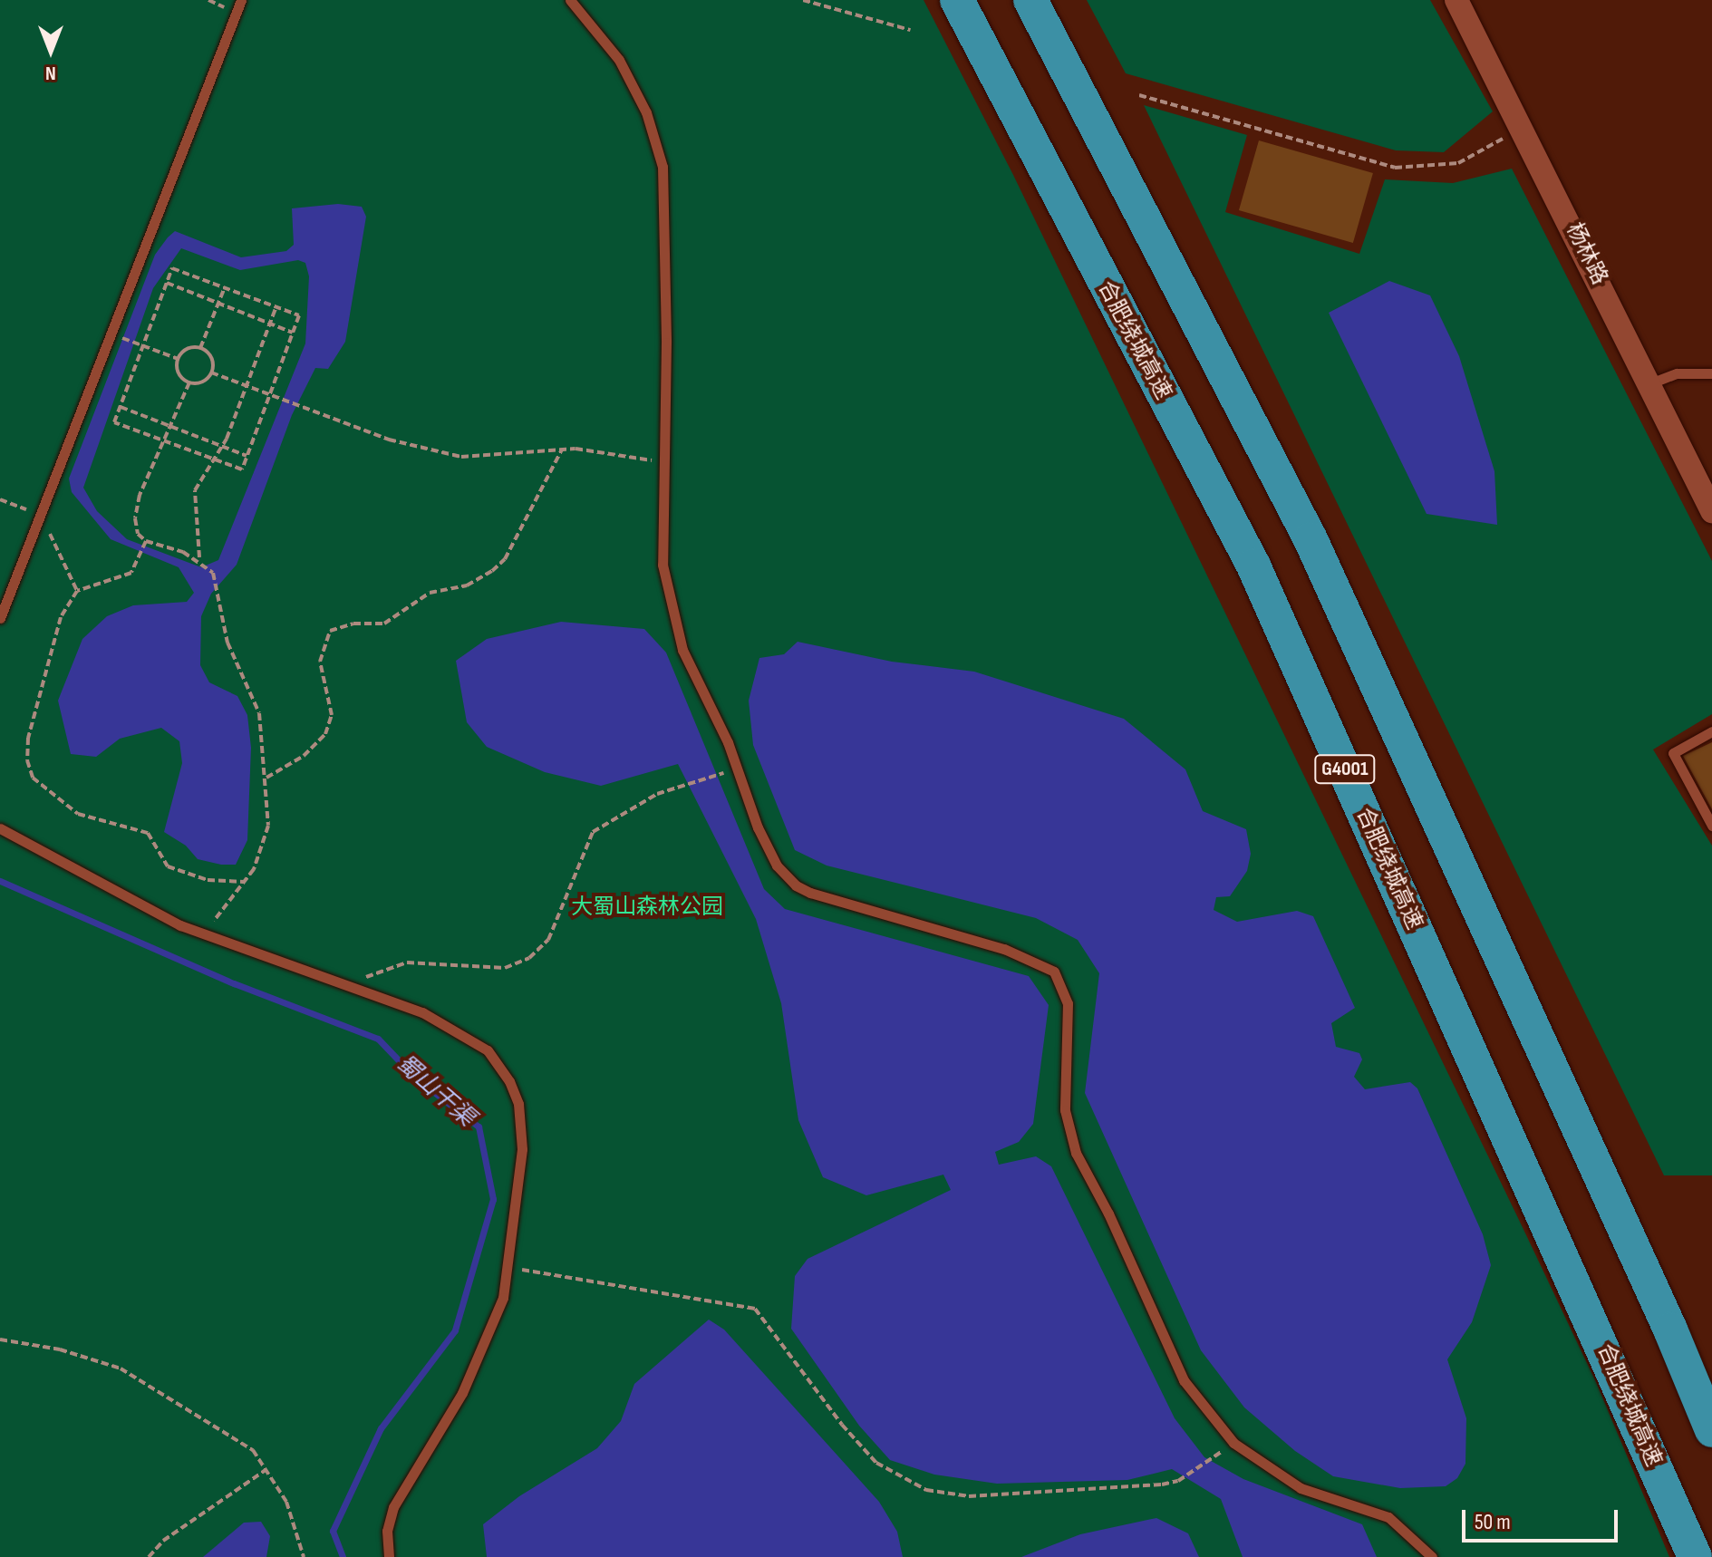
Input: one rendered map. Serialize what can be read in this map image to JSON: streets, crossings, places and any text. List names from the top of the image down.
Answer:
{
  "streets": {
    "highway": ["合肥绕城高速", "G4001"],
    "street": ["杨林路"]
  },
  "water": ["蜀山干渠"],
  "parks": ["大蜀山森林公园"],
  "scale_bar": "50 m",
  "north": "bottom"
}
